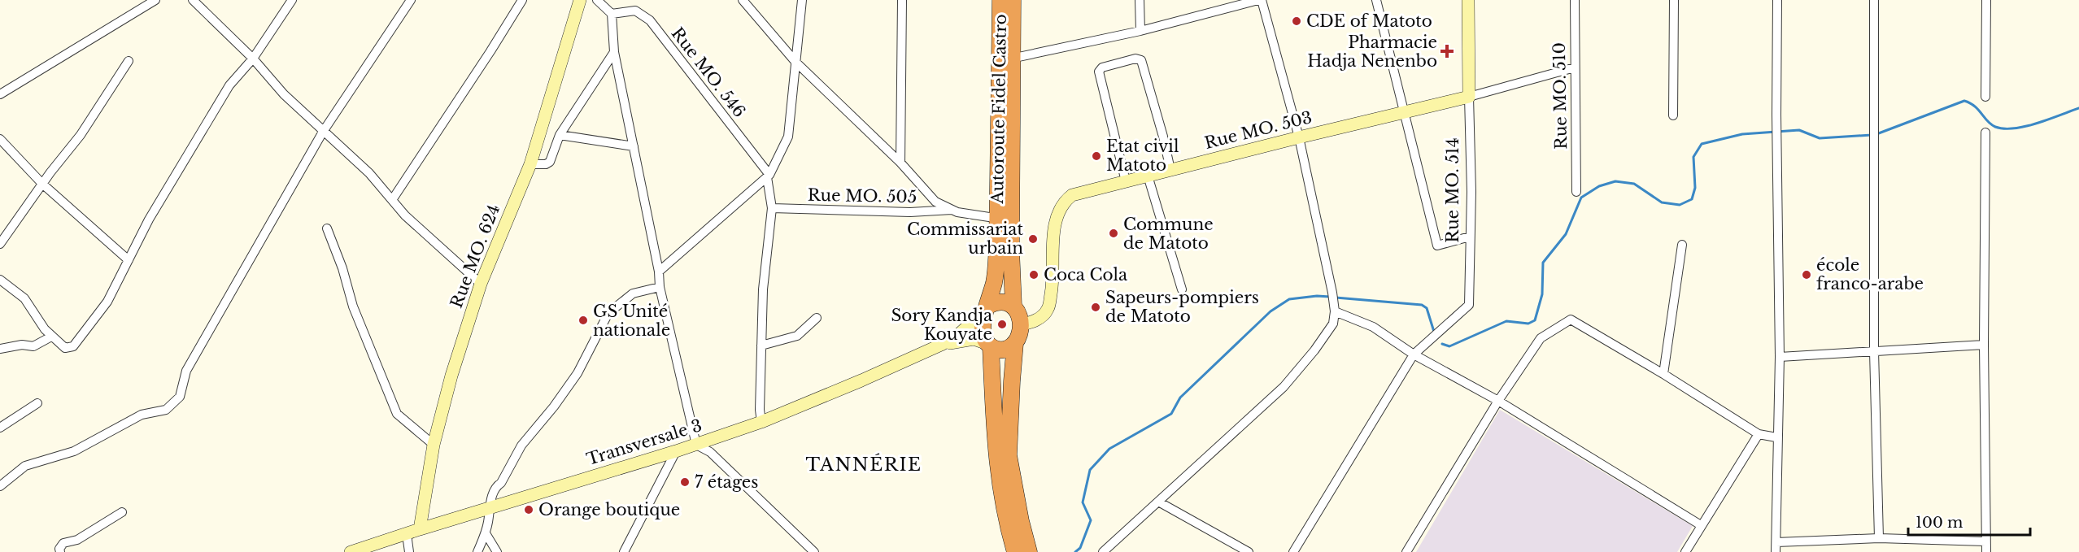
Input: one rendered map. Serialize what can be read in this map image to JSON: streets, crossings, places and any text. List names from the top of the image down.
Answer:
{
  "streets": {
    "highway": ["Autoroute Fidel Castro"],
    "street": [
      "Rue MO. 546",
      "Rue MO. 510",
      "Rue MO. 503",
      "Rue MO. 514",
      "Rue MO. 505",
      "Rue MO. 624",
      "Transversale 3"
    ]
  },
  "crossings": [
    ["Rue MO. 510", "Rue MO. 503"],
    ["Autoroute Fidel Castro", "Rue MO. 503"],
    ["Autoroute Fidel Castro", "Transversale 3"],
    ["Rue MO. 503", "Rue MO. 514"],
    ["Rue MO. 503", "Transversale 3"],
    ["Rue MO. 624", "Transversale 3"]
  ],
  "districts": ["TANNÉRIE"],
  "places": {
    "other": [
      "CDE of Matoto",
      "Etat civil Matoto",
      "Commune de Matoto",
      "Commissariat urbain",
      "Coca Cola",
      "école franco-arabe",
      "Sapeurs-pompiers de Matoto",
      "GS Unité nationale",
      "Sory Kandja Kouyate",
      "7 étages",
      "Orange boutique"
    ],
    "health": ["Pharmacie Hadja Nenenbo"]
  },
  "scale_bar": "100 m"
}
